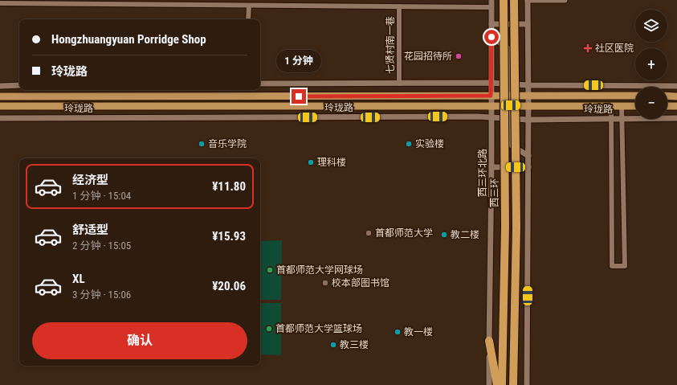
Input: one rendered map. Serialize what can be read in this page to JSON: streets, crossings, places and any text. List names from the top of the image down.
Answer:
{
  "streets": {
    "highway": ["西三环"],
    "main road": ["玲珑路"],
    "street": ["七贤村南一巷", "西三环北路"]
  },
  "crossings": [
    ["玲珑路", "西三环北路"]
  ],
  "places": {
    "health": ["社区医院"],
    "other": [
      "花园招待所",
      "音乐学院",
      "实验楼",
      "理科楼",
      "首都师范大学",
      "教二楼",
      "首都师范大学网球场",
      "校本部图书馆",
      "首都师范大学篮球场",
      "教一楼",
      "教三楼"
    ]
  },
  "page": {
    "map_buttons": ["+", "−"],
    "banner": ["Hongzhuangyuan Porridge Shop", "玲珑路"],
    "bubble": "1 分钟",
    "list": [
      {
        "name": "经济型",
        "note": "1 分钟 · 15:04",
        "value": "¥11.80"
      },
      {
        "name": "舒适型",
        "note": "2 分钟 · 15:05",
        "value": "¥15.93"
      },
      {
        "name": "XL",
        "note": "3 分钟 · 15:06",
        "value": "¥20.06"
      }
    ],
    "buttons": "确认"
  }
}
